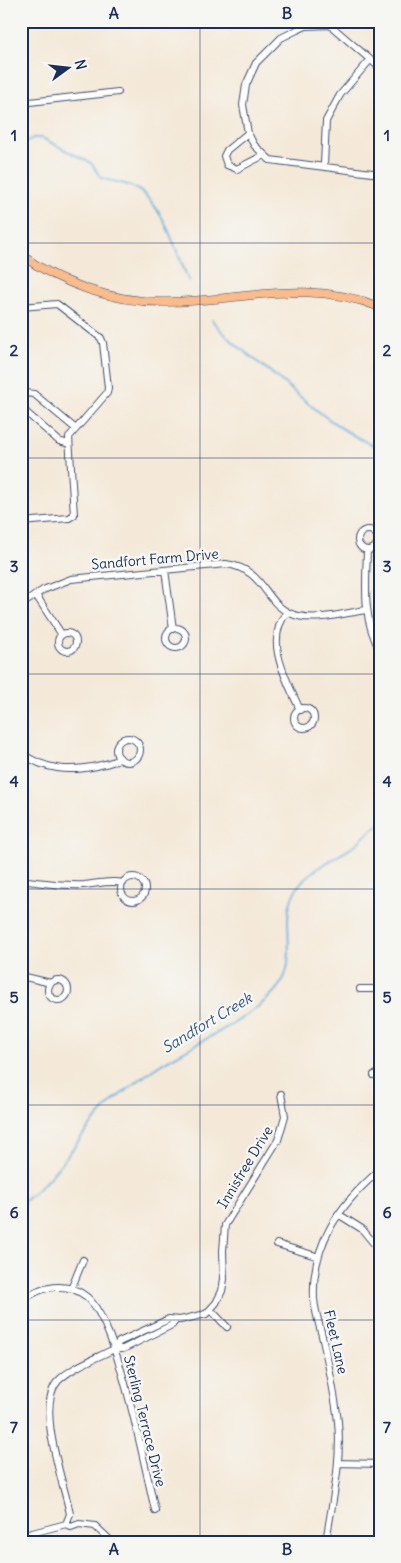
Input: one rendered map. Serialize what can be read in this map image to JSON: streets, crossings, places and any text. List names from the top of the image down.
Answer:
{
  "streets": {
    "street": [
      "Sandfort Farm Drive",
      "Innisfree Drive",
      "Fleet Lane",
      "Sterling Terrace Drive"
    ]
  },
  "water": ["Sandfort Creek"],
  "north": "right",
  "grid": {
    "columns": ["A", "B"],
    "rows": [
      "1",
      "2",
      "3",
      "4",
      "5",
      "6",
      "7"
    ]
  }
}
